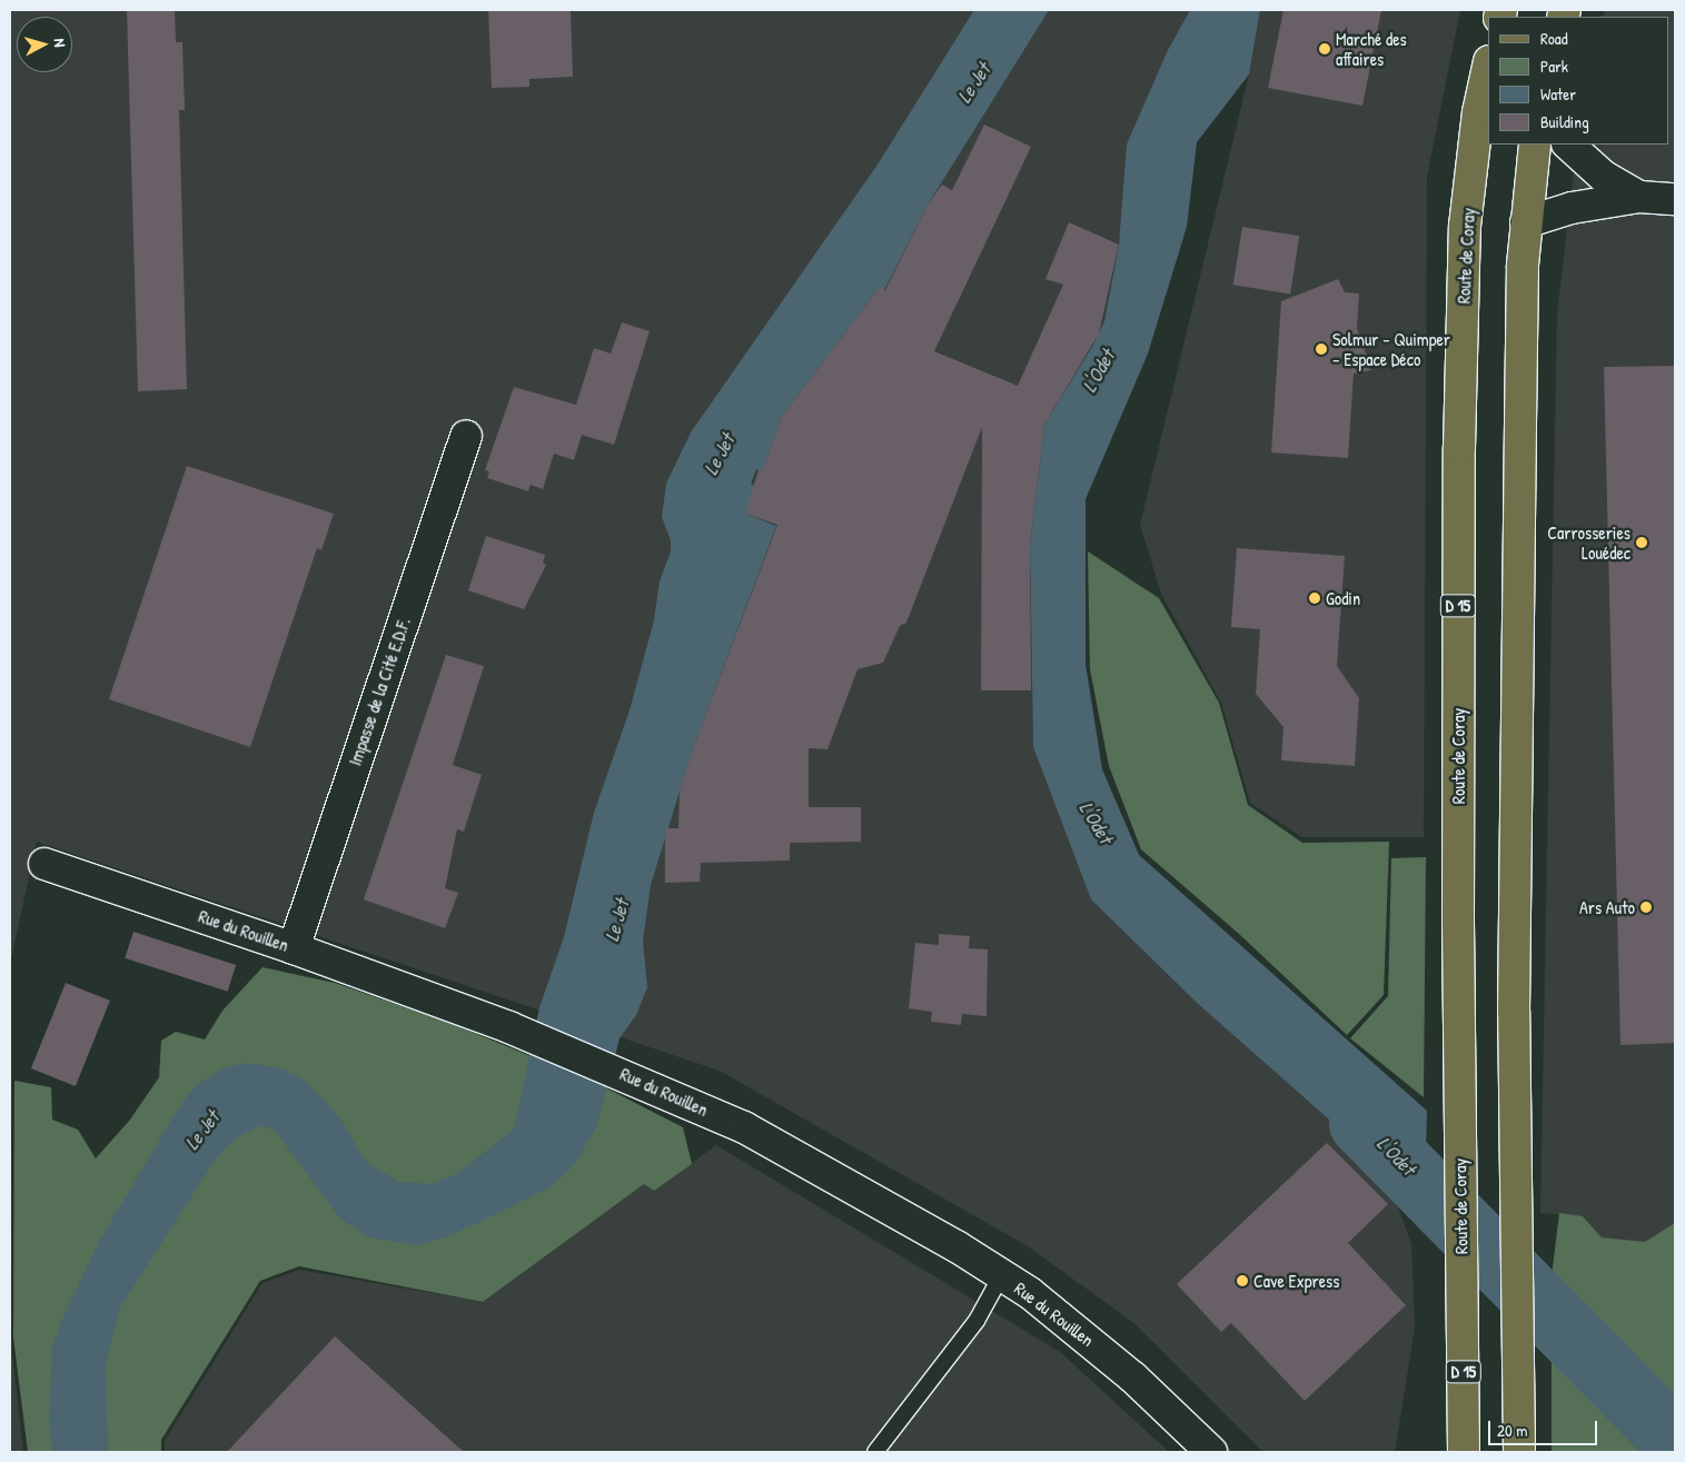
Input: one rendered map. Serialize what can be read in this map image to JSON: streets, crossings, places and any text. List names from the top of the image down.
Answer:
{
  "streets": {
    "main road": ["Route de Coray", "D 15"],
    "street": ["Impasse de la Cité E.D.F.", "Rue du Rouillen"]
  },
  "crossings": [
    ["Impasse de la Cité E.D.F.", "Rue du Rouillen"]
  ],
  "water": ["Le Jet", "L'Odet"],
  "places": [
    "Marché des affaires",
    "Solmur - Quimper - Espace Déco",
    "Carrosseries Louédec",
    "Godin",
    "Ars Auto",
    "Cave Express"
  ],
  "legend": [
    "Road",
    "Park",
    "Water",
    "Building"
  ],
  "scale_bar": "20 m",
  "north": "right"
}
